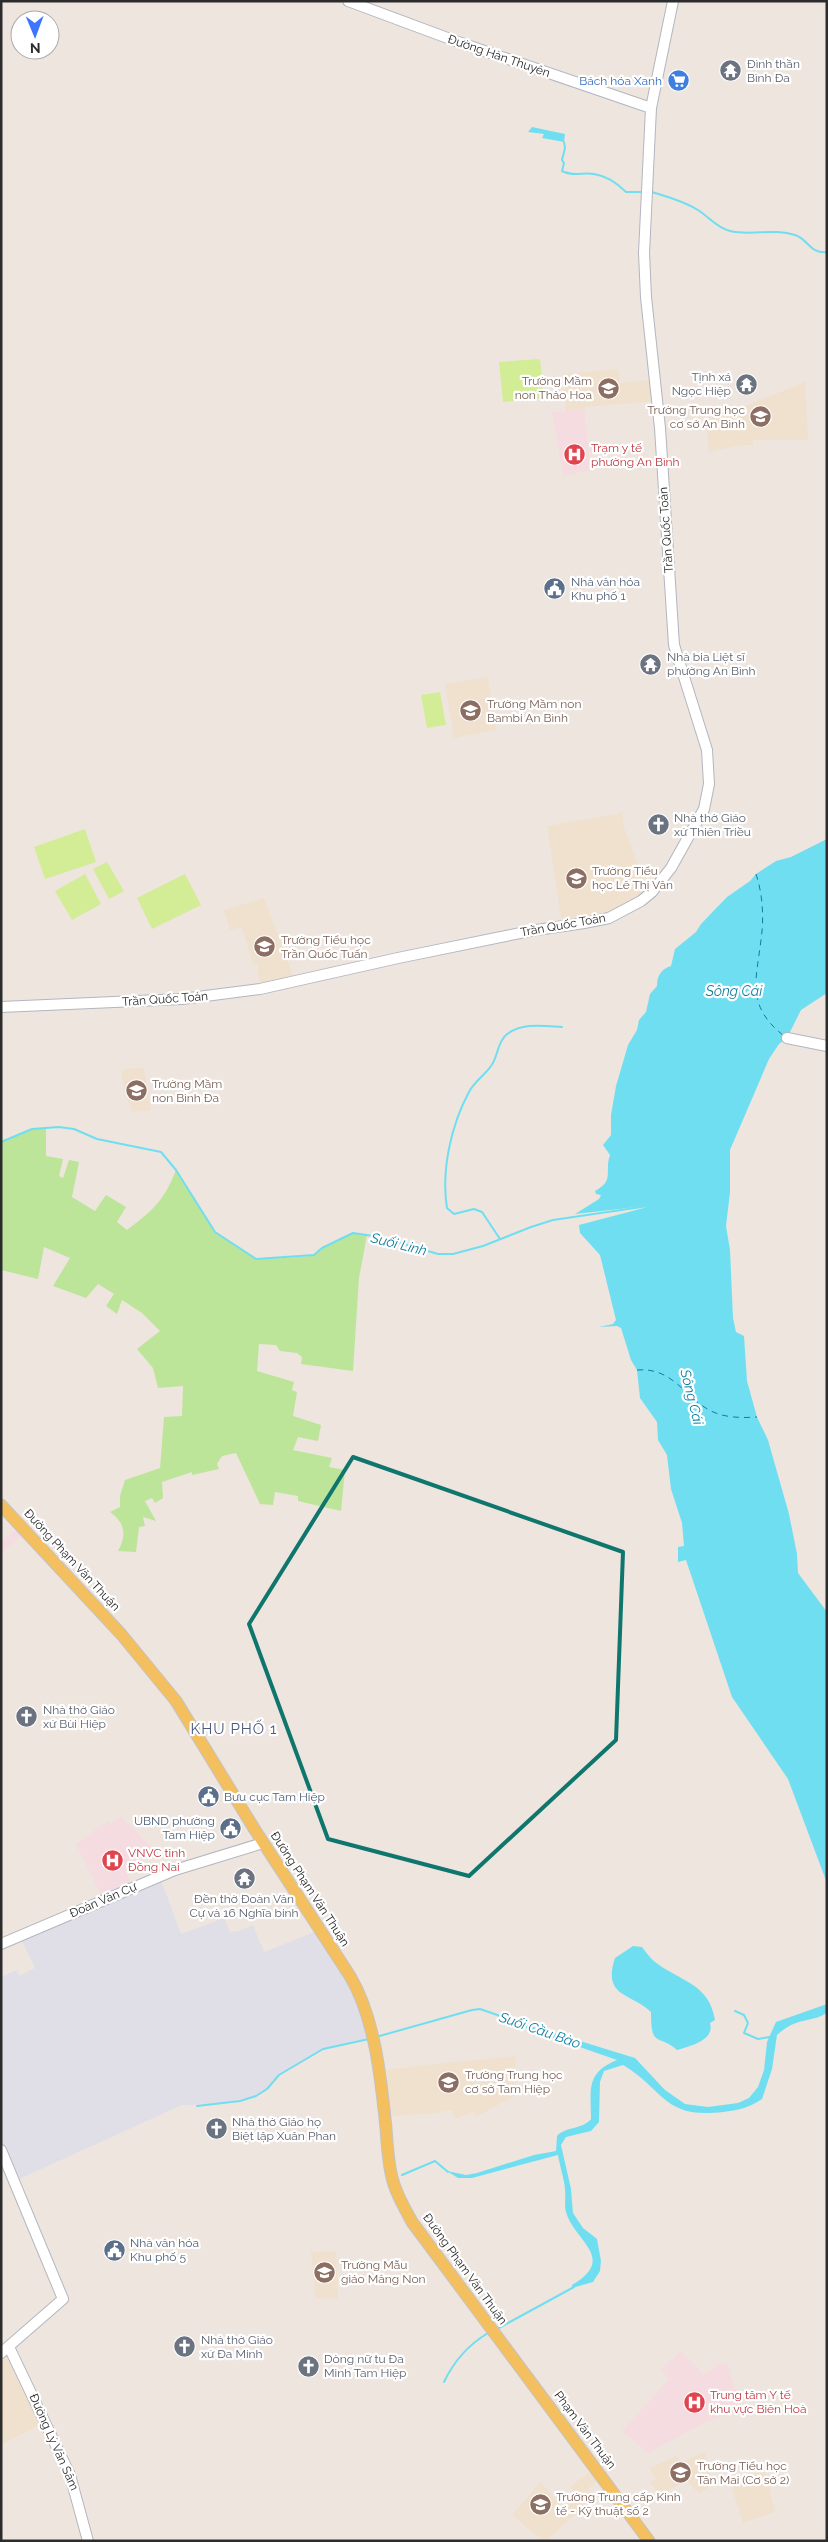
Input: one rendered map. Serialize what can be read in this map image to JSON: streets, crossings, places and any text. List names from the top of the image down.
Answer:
{
  "streets": {
    "main road": [
      "Đường Hàn Thuyên",
      "Trần Quốc Toản",
      "Đường Phạm Văn Thuận",
      "Đoàn Văn Cự",
      "Phạm Văn Thuận",
      "Đường Lý Văn Sâm"
    ]
  },
  "crossings": [
    ["Đường Hàn Thuyên", "Trần Quốc Toản"],
    ["Đường Phạm Văn Thuận", "Đoàn Văn Cự"],
    ["Đường Phạm Văn Thuận", "Phạm Văn Thuận"]
  ],
  "districts": ["KHU PHỐ 1"],
  "water": ["Sông Cái", "Suối Linh", "Suối Cầu Bào"],
  "places": {
    "temple": [
      "Đình thần Bình Đa",
      "Tịnh xá Ngọc Hiệp",
      "Nhà bia Liệt sĩ phường An Bình",
      "Đền thờ Đoàn Văn Cự và 16 Nghĩa binh"
    ],
    "supermarket": ["Bách hóa Xanh"],
    "school or university": [
      "Trường Mầm non Thảo Hoa",
      "Trường Trung học cơ sở An Bình",
      "Trường Mầm non Bambi An Bình",
      "Trường Tiểu học Lê Thị Vân",
      "Trường Tiểu học Trần Quốc Tuấn",
      "Trường Mầm non Bình Đa",
      "Trường Trung học cơ sở Tam Hiệp",
      "Trường Mẫu giáo Măng Non",
      "Trường Tiểu học Tân Mai (Cơ sở 2)",
      "Trường Trung cấp Kinh tế - Kỹ thuật số 2"
    ],
    "hospital": ["Trạm y tế phường An Bình", "VNVC tỉnh Đồng Nai", "Trung tâm Y tế khu vực Biên Hoà"],
    "public building": [
      "Nhà văn hóa Khu phố 1",
      "Bưu cục Tam Hiệp",
      "UBND phường Tam Hiệp",
      "Nhà văn hóa Khu phố 5"
    ],
    "church": [
      "Nhà thờ Giáo xứ Thiên Triều",
      "Nhà thờ Giáo xứ Bùi Hiệp",
      "Nhà thờ Giáo họ Biệt lập Xuân Phan",
      "Nhà thờ Giáo xứ Đa Minh",
      "Dòng nữ tu Đa Minh Tam Hiệp"
    ]
  },
  "north": "bottom"
}
